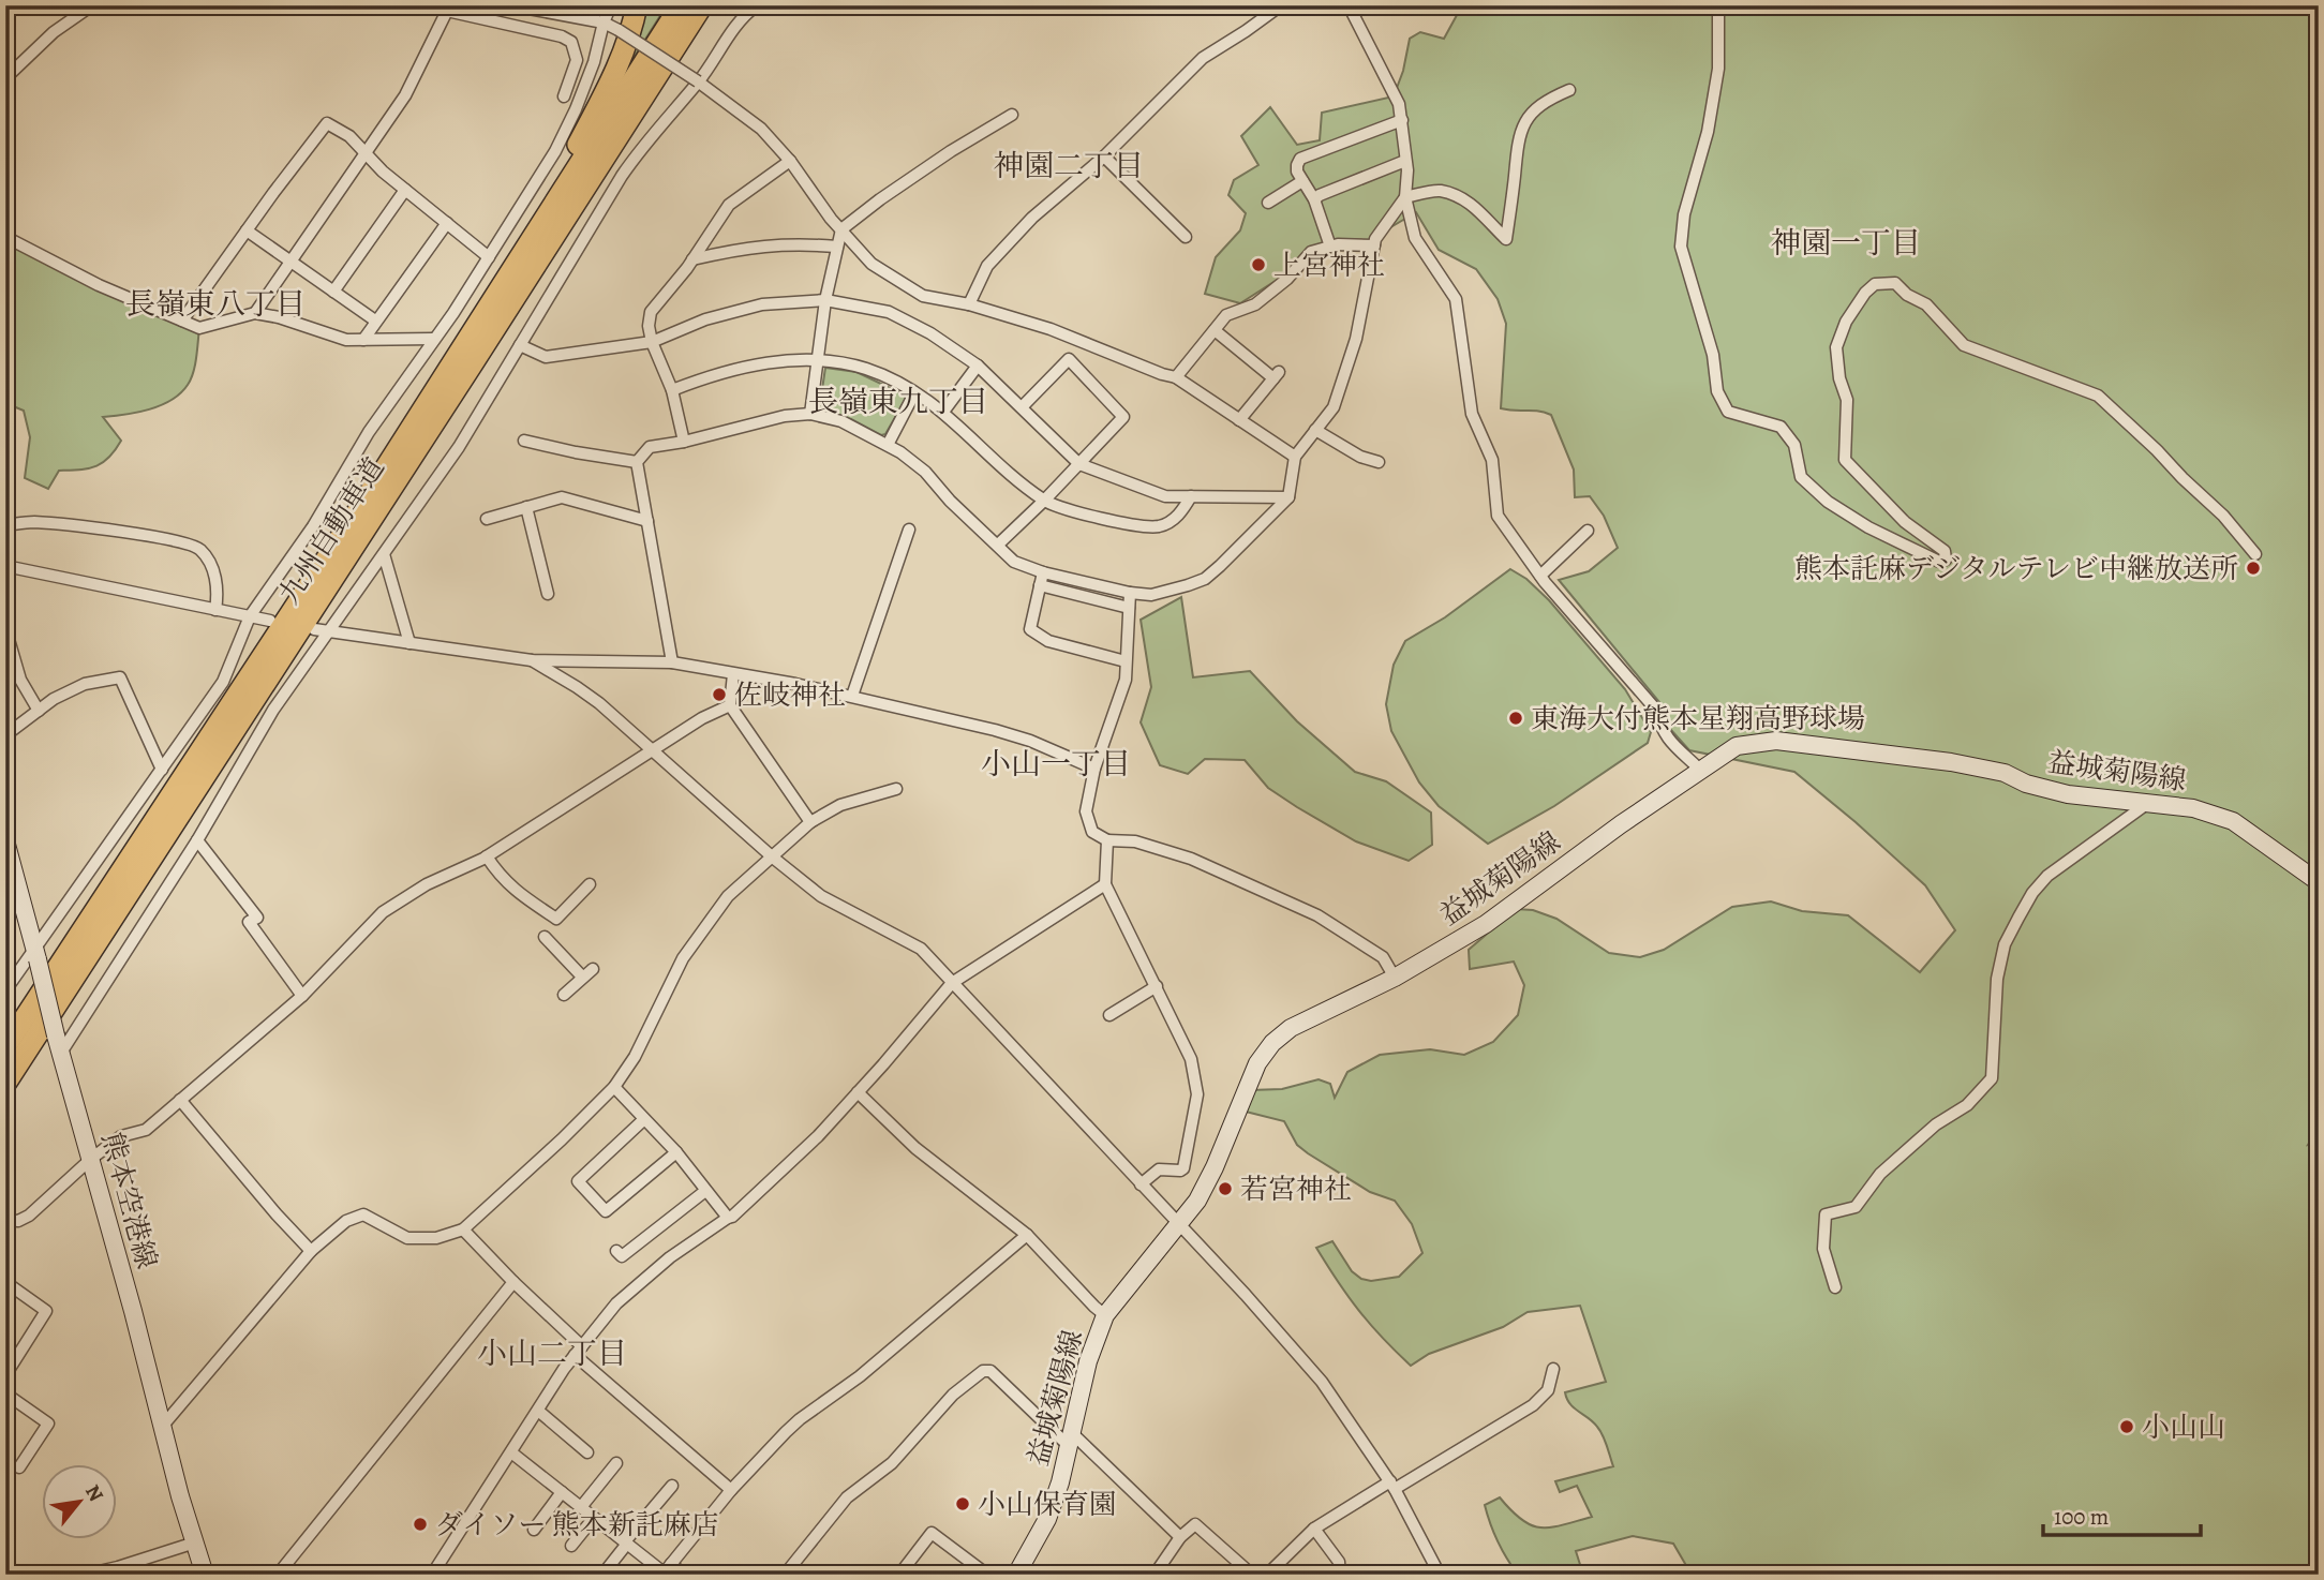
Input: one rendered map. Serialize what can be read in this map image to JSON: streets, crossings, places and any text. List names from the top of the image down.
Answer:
{
  "streets": {
    "highway": ["九州自動車道"],
    "main road": ["益城菊陽線", "熊本空港線"]
  },
  "districts": [
    "神園二丁目",
    "神園一丁目",
    "長嶺東八丁目",
    "長嶺東九丁目",
    "小山一丁目",
    "小山二丁目"
  ],
  "places": [
    "上宮神社",
    "熊本託麻デジタルテレビ中継放送所",
    "佐岐神社",
    "東海大付熊本星翔高野球場",
    "若宮神社",
    "小山山",
    "小山保育園",
    "ダイソー 熊本新託麻店"
  ],
  "scale_bar": "100 m",
  "north": "top right"
}
